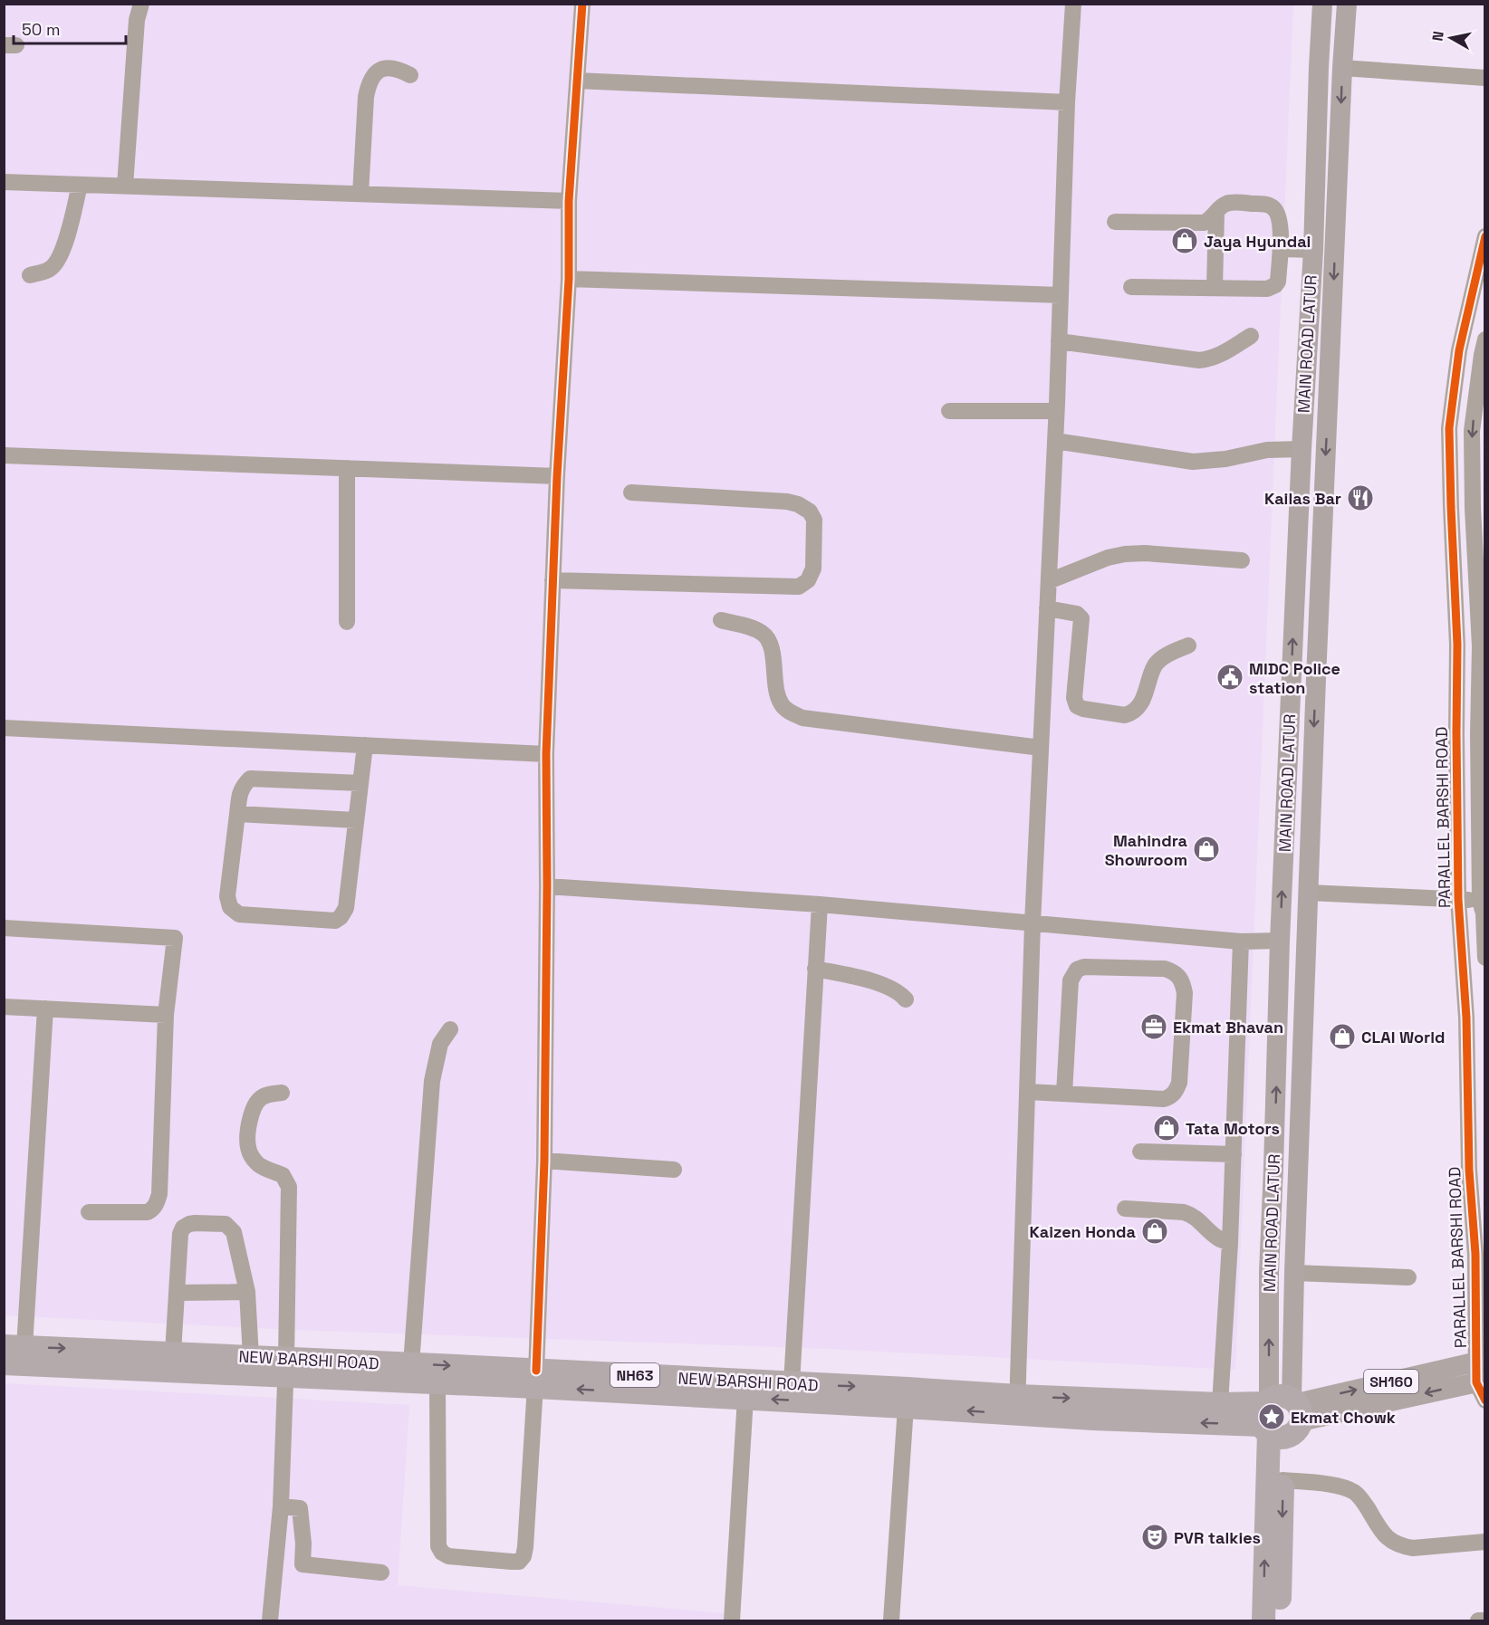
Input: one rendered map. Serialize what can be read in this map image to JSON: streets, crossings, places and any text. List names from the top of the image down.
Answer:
{
  "streets": {
    "highway": ["NEW BARSHI ROAD", "NH63"],
    "main road": ["MAIN ROAD LATUR", "SH160"],
    "street": ["PARALLEL BARSHI ROAD"]
  },
  "crossings": [
    ["MAIN ROAD LATUR", "NEW BARSHI ROAD"],
    ["MAIN ROAD LATUR", "NH63"],
    ["MAIN ROAD LATUR", "SH160"],
    ["PARALLEL BARSHI ROAD", "SH160"],
    ["NEW BARSHI ROAD", "NH63"],
    ["NH63", "SH160"]
  ],
  "places": {
    "shop": [
      "Jaya Hyundai",
      "Mahindra Showroom",
      "CLAI World",
      "Tata Motors",
      "Kaizen Honda"
    ],
    "restaurant": ["Kailas Bar"],
    "public building": ["MIDC Police station"],
    "office": ["Ekmat Bhavan"],
    "place": ["Ekmat Chowk"],
    "theatre": ["PVR talkies"]
  },
  "scale_bar": "50 m",
  "north": "left"
}
